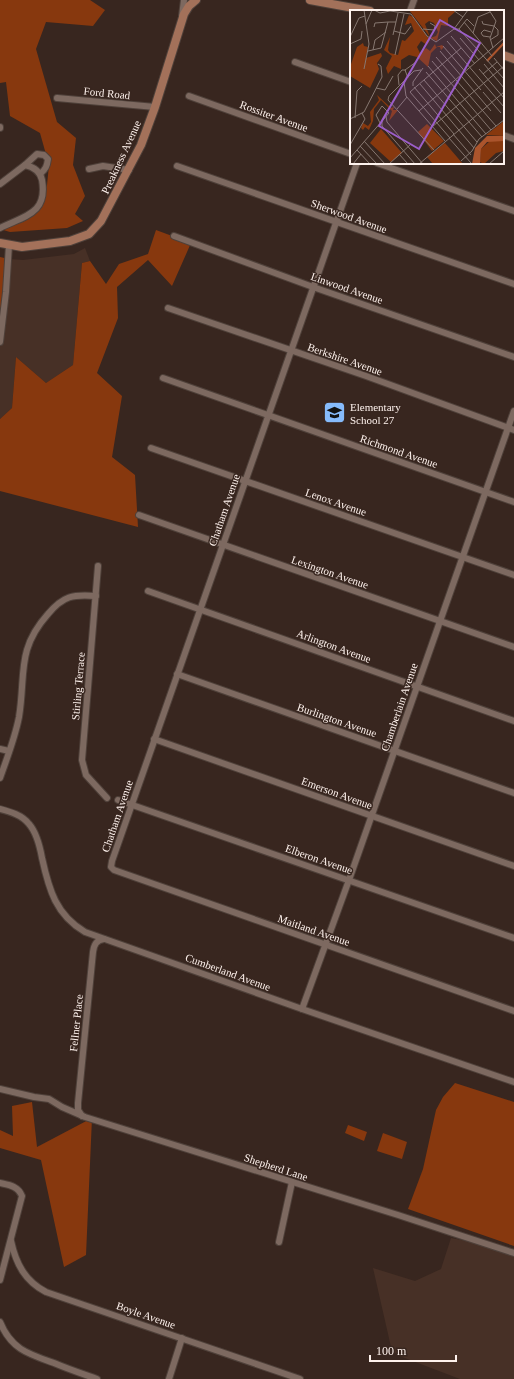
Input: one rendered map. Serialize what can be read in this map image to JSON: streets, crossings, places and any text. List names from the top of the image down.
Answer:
{
  "streets": {
    "main road": ["Preakness Avenue"],
    "street": [
      "Ford Road",
      "Rossiter Avenue",
      "Sherwood Avenue",
      "Linwood Avenue",
      "Berkshire Avenue",
      "Richmond Avenue",
      "Lenox Avenue",
      "Chatham Avenue",
      "Lexington Avenue",
      "Arlington Avenue",
      "Stirling Terrace",
      "Chamberlain Avenue",
      "Burlington Avenue",
      "Emerson Avenue",
      "Elberon Avenue",
      "Maitland Avenue",
      "Cumberland Avenue",
      "Fellner Place",
      "Shepherd Lane",
      "Boyle Avenue"
    ]
  },
  "crossings": [
    ["Ford Road", "Preakness Avenue"],
    ["Sherwood Avenue", "Chatham Avenue"],
    ["Linwood Avenue", "Chatham Avenue"],
    ["Berkshire Avenue", "Chatham Avenue"],
    ["Berkshire Avenue", "Chamberlain Avenue"],
    ["Richmond Avenue", "Chatham Avenue"],
    ["Richmond Avenue", "Chamberlain Avenue"],
    ["Lenox Avenue", "Chatham Avenue"],
    ["Lenox Avenue", "Chamberlain Avenue"],
    ["Chatham Avenue", "Lexington Avenue"],
    ["Chatham Avenue", "Arlington Avenue"],
    ["Chatham Avenue", "Burlington Avenue"],
    ["Chatham Avenue", "Emerson Avenue"],
    ["Chatham Avenue", "Elberon Avenue"],
    ["Chatham Avenue", "Maitland Avenue"],
    ["Lexington Avenue", "Chamberlain Avenue"],
    ["Arlington Avenue", "Chamberlain Avenue"],
    ["Chamberlain Avenue", "Burlington Avenue"],
    ["Chamberlain Avenue", "Emerson Avenue"],
    ["Chamberlain Avenue", "Elberon Avenue"],
    ["Chamberlain Avenue", "Maitland Avenue"],
    ["Chamberlain Avenue", "Cumberland Avenue"],
    ["Cumberland Avenue", "Fellner Place"],
    ["Fellner Place", "Shepherd Lane"]
  ],
  "places": {
    "school or university": ["Elementary School 27"]
  },
  "scale_bar": "100 m"
}
